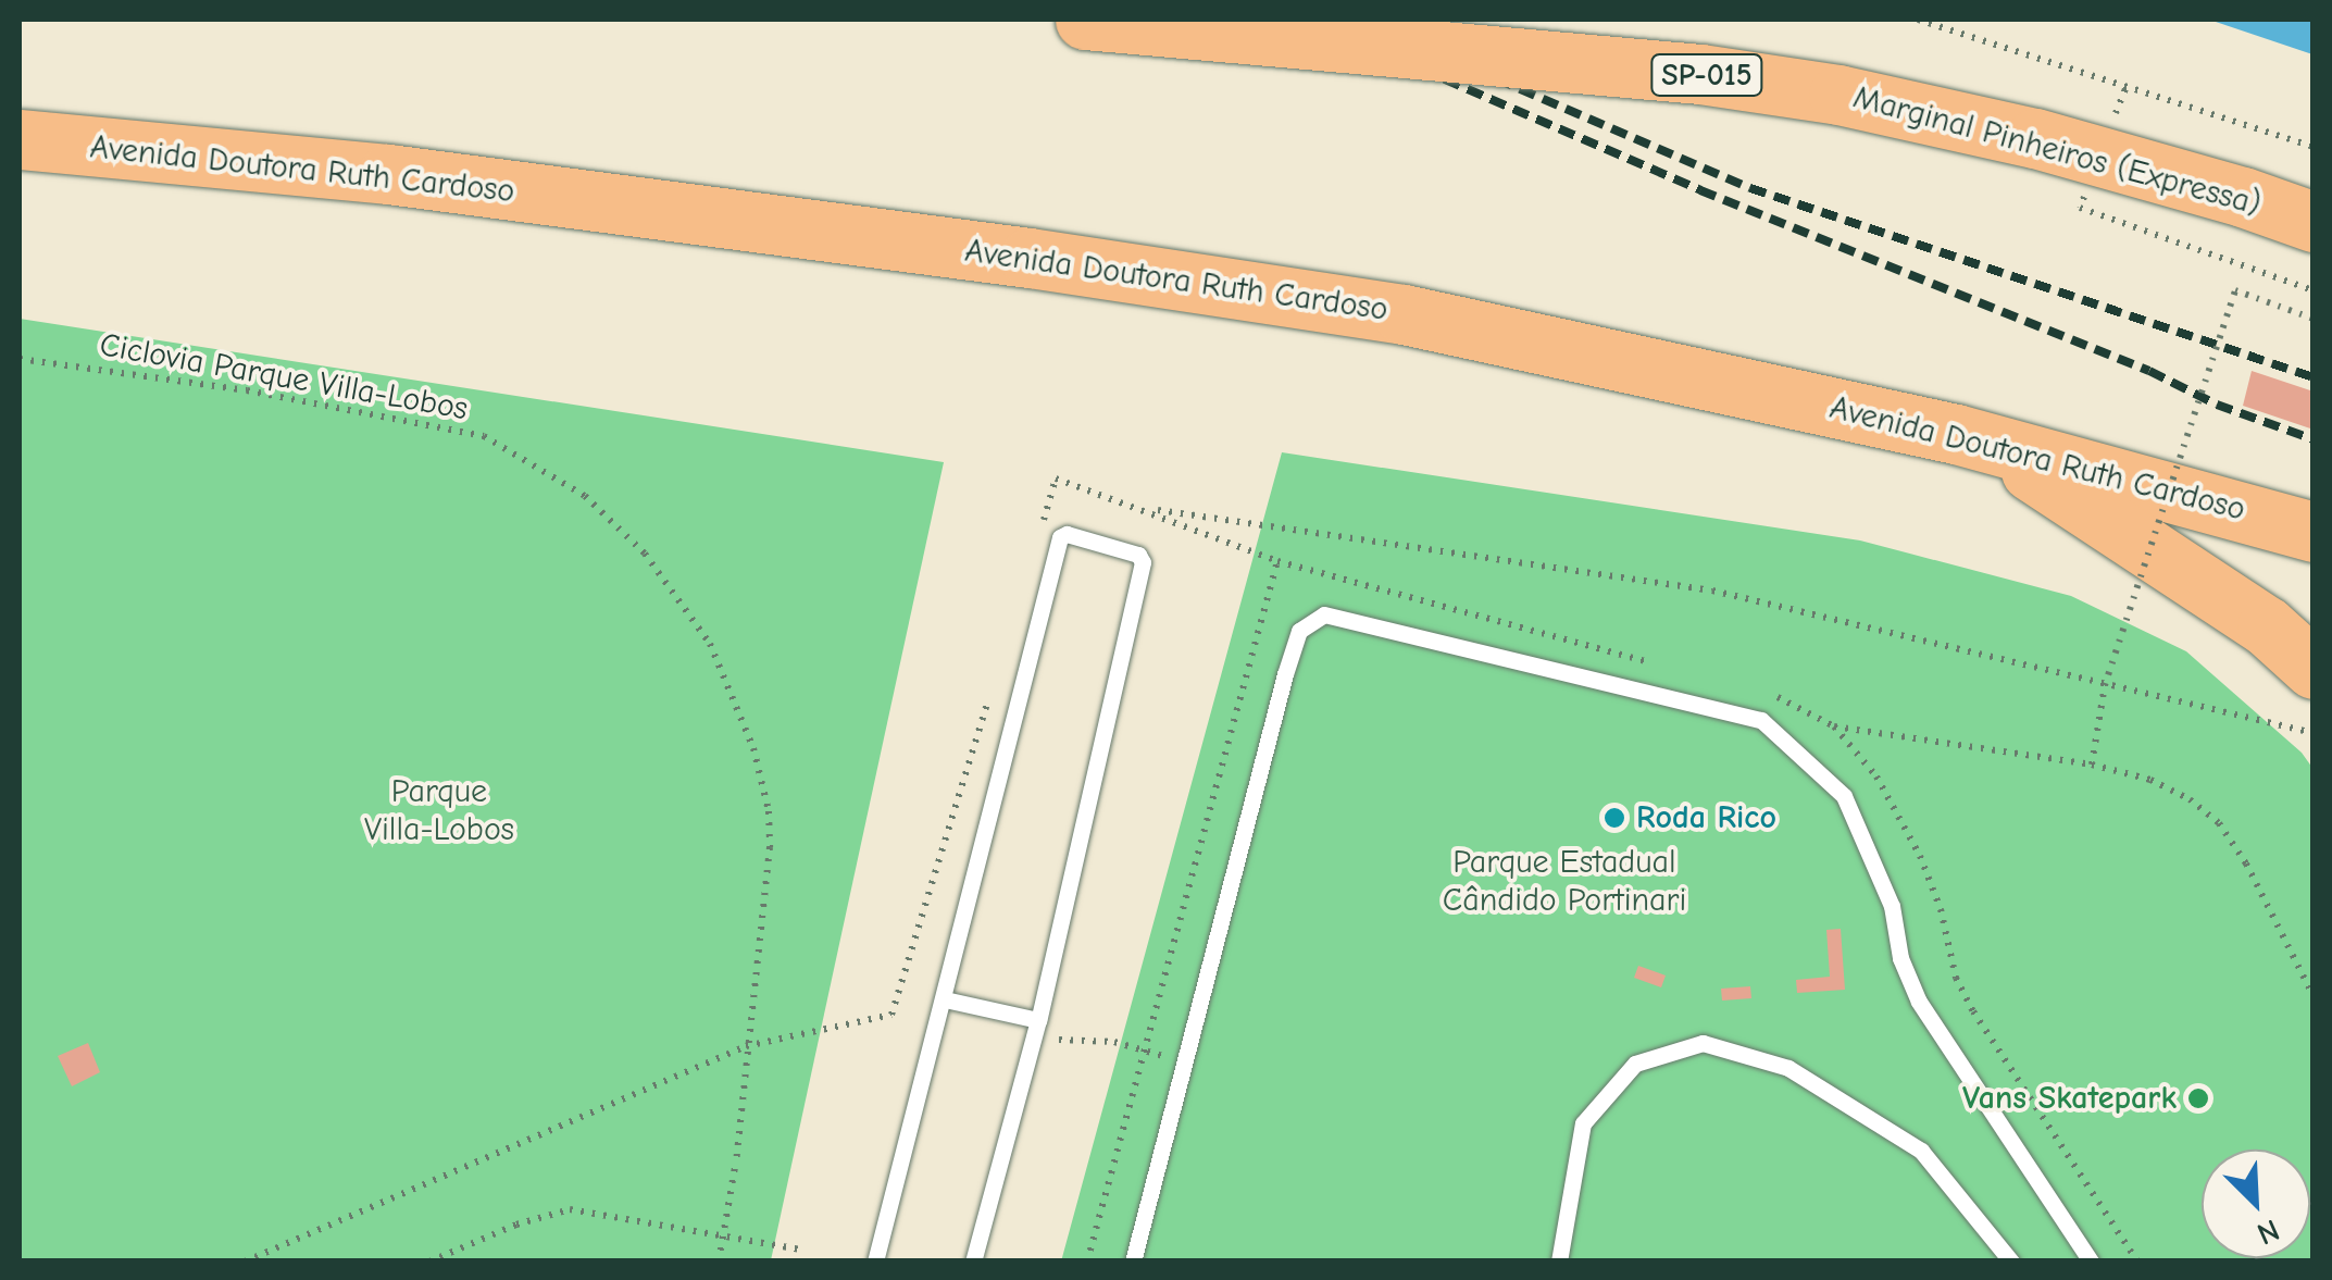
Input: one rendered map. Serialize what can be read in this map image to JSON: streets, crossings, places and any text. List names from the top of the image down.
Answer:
{
  "streets": {
    "highway": ["SP-015", "Marginal Pinheiros (Expressa)", "Avenida Doutora Ruth Cardoso"],
    "path": ["Ciclovia Parque Villa-Lobos"]
  },
  "parks": ["Parque Villa-Lobos", "Parque Estadual Cândido Portinari"],
  "places": ["Roda Rico", "Vans Skatepark"],
  "north": "bottom right"
}
